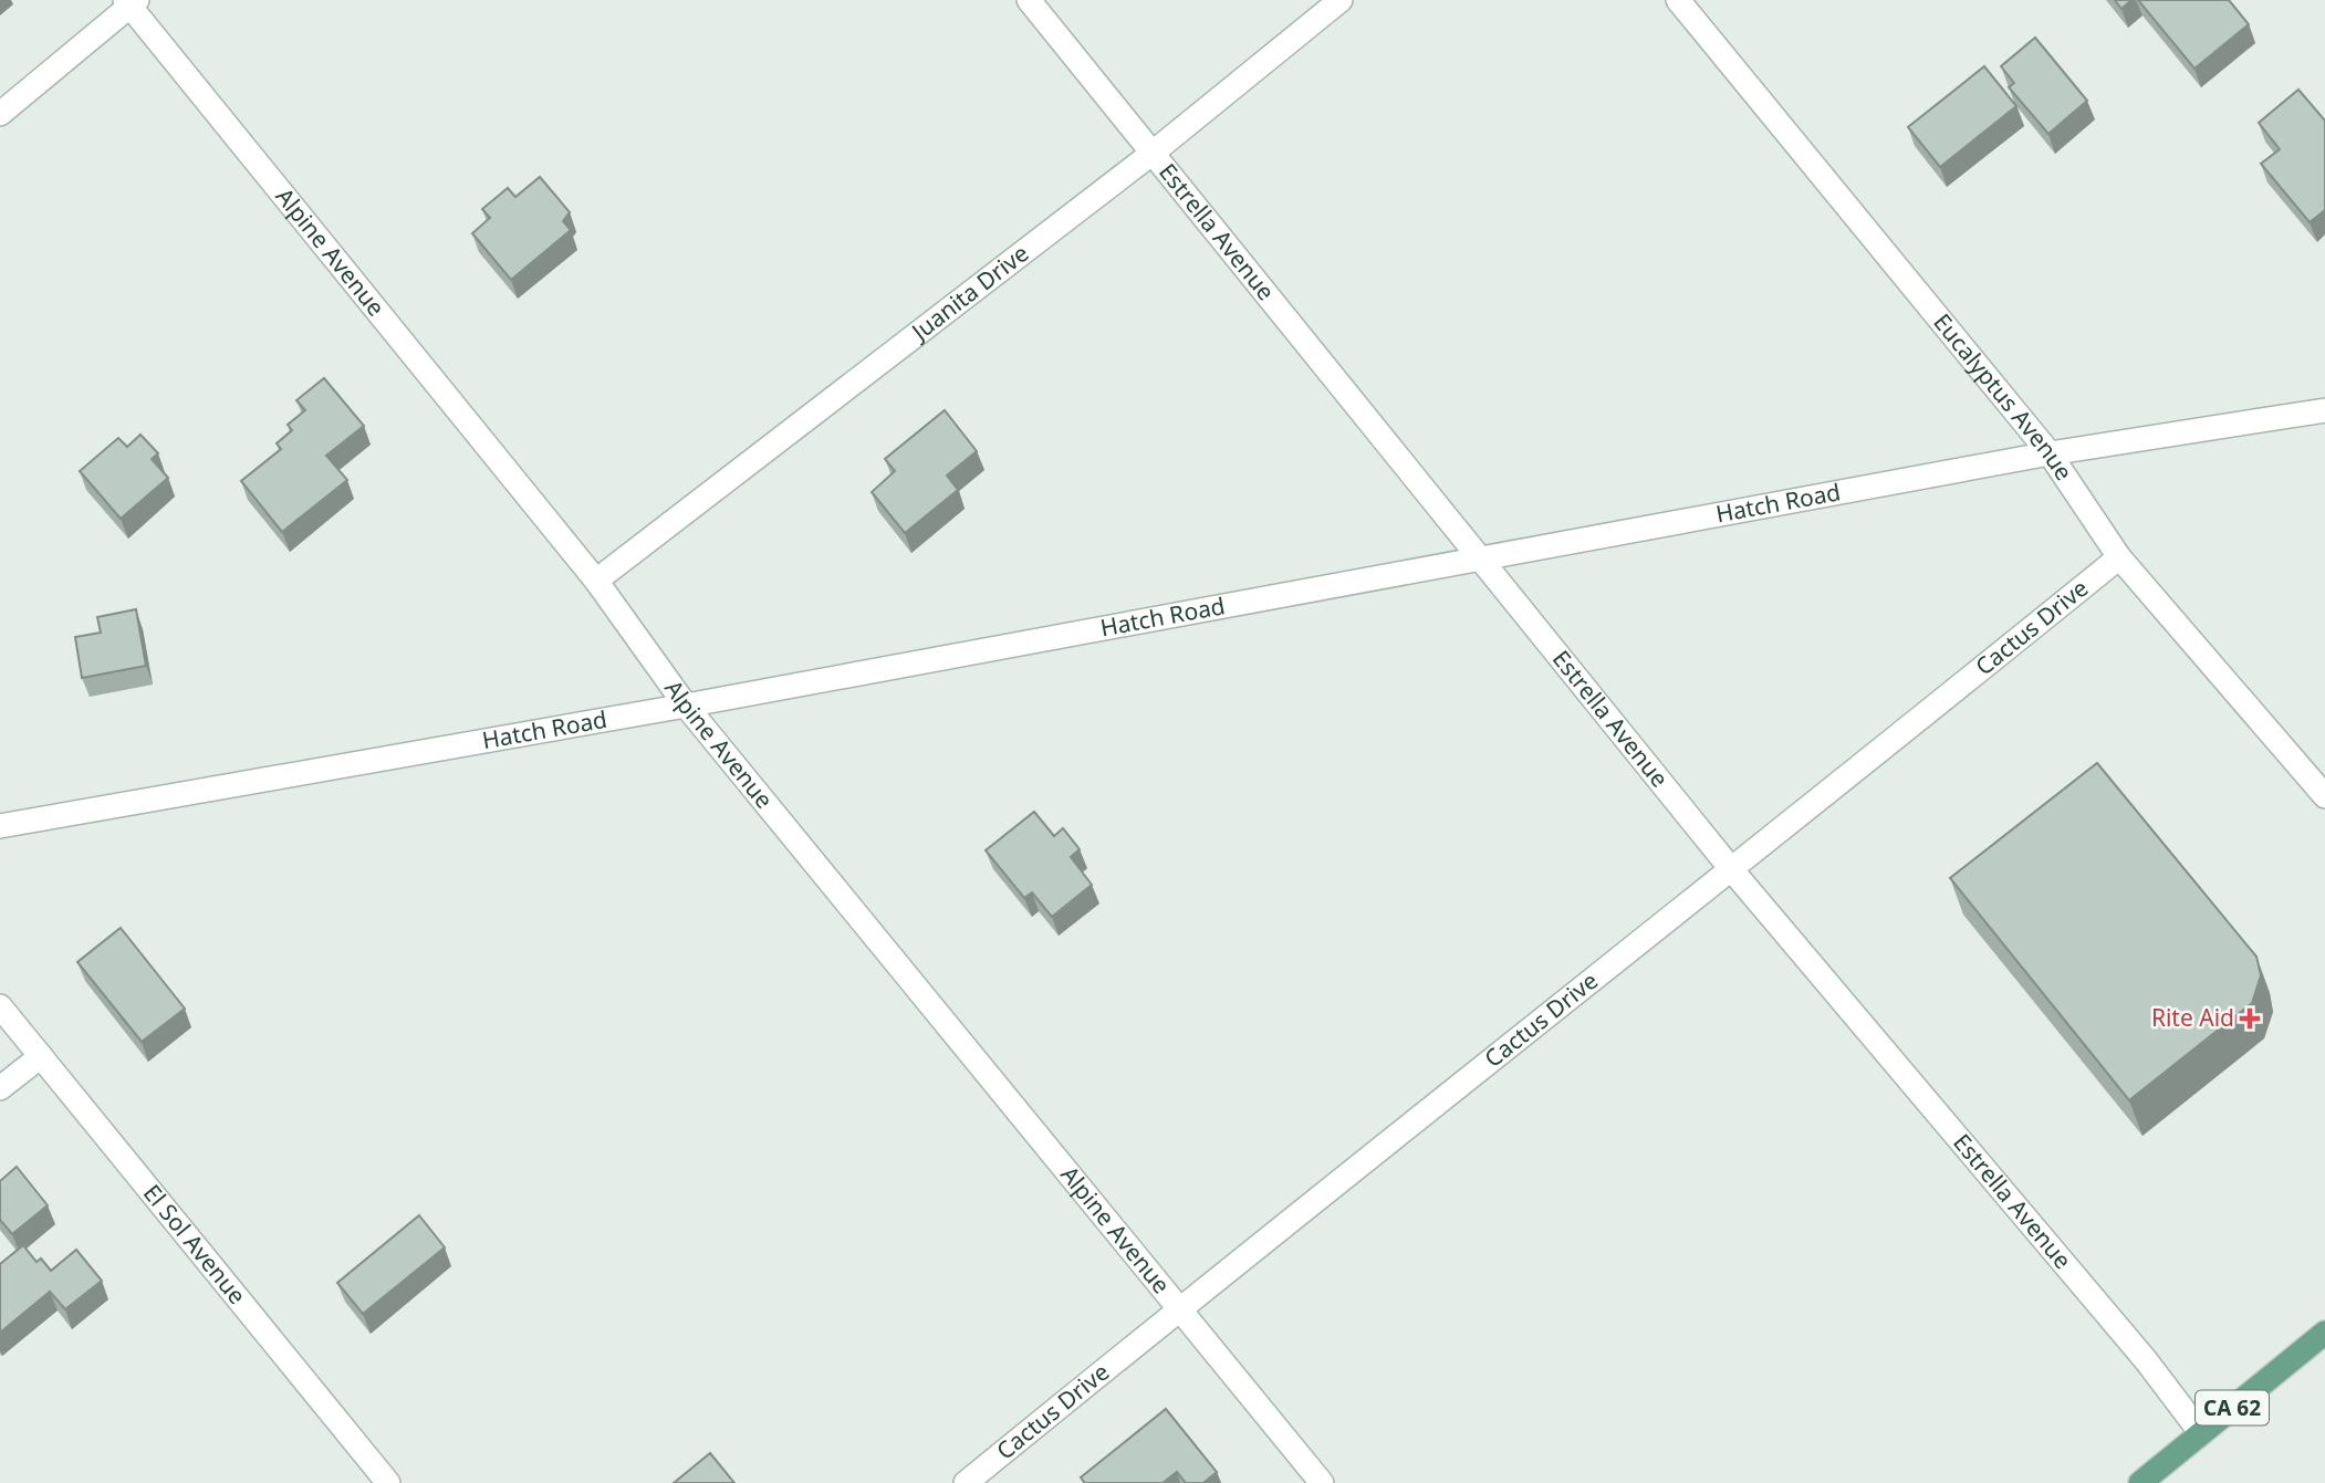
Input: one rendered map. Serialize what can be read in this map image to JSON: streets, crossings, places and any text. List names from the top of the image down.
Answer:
{
  "streets": {
    "main road": ["CA 62"],
    "street": [
      "Estrella Avenue",
      "Alpine Avenue",
      "Juanita Drive",
      "Eucalyptus Avenue",
      "Hatch Road",
      "Cactus Drive",
      "El Sol Avenue"
    ]
  },
  "crossings": [
    ["Estrella Avenue", "Juanita Drive"],
    ["Estrella Avenue", "Hatch Road"],
    ["Estrella Avenue", "Cactus Drive"],
    ["Estrella Avenue", "CA 62"],
    ["Alpine Avenue", "Juanita Drive"],
    ["Alpine Avenue", "Hatch Road"],
    ["Alpine Avenue", "Cactus Drive"],
    ["Eucalyptus Avenue", "Hatch Road"],
    ["Eucalyptus Avenue", "Cactus Drive"]
  ],
  "places": {
    "health": ["Rite Aid"]
  }
}
